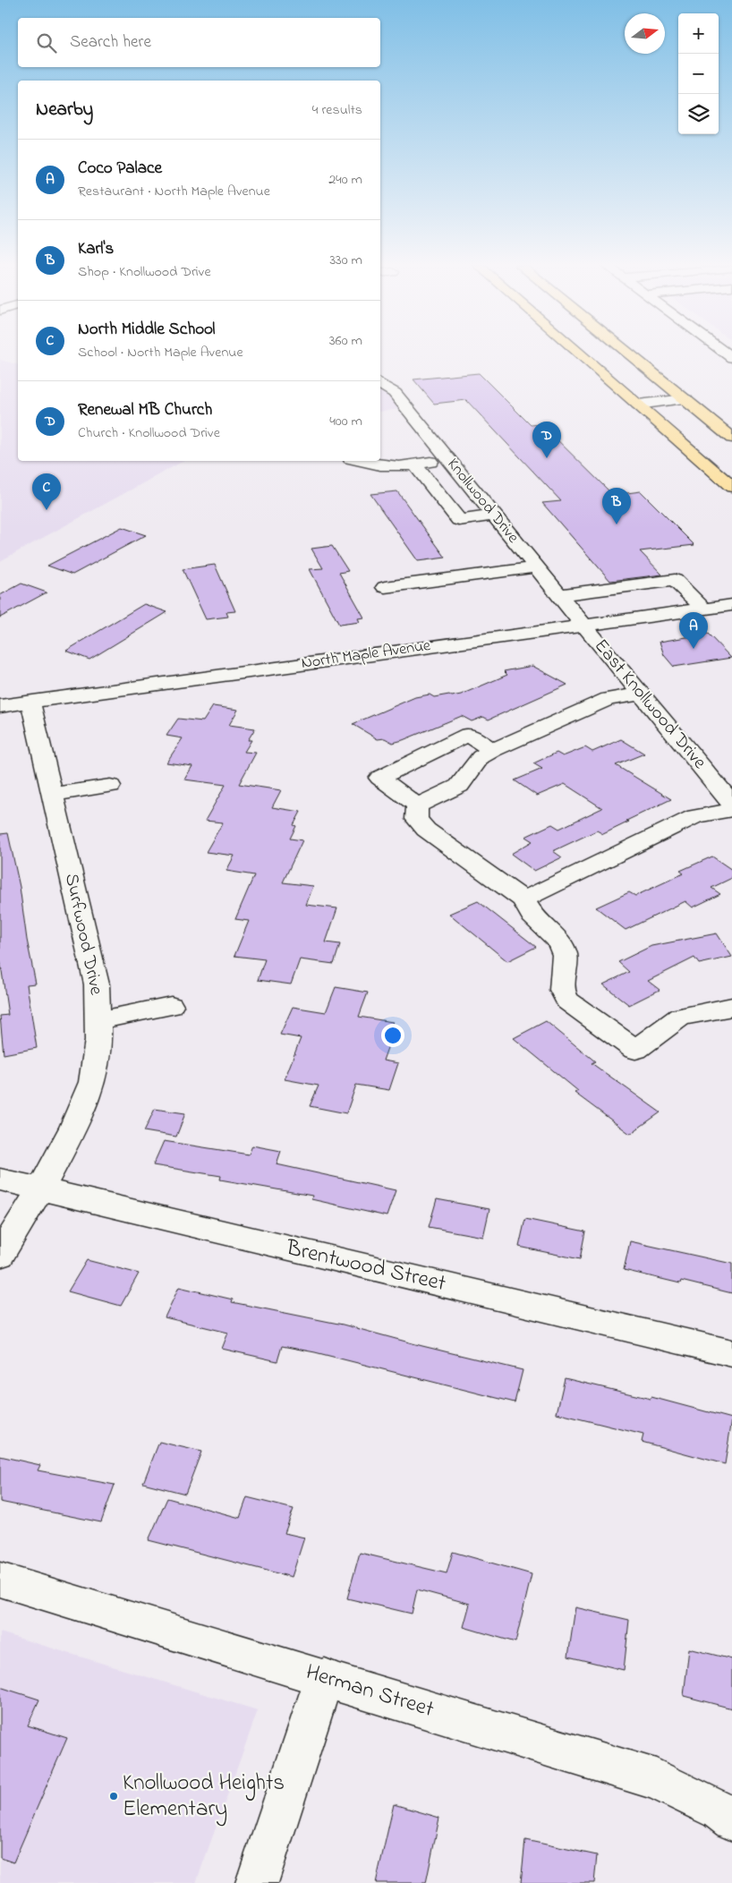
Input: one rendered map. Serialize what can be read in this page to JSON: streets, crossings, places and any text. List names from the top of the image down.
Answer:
{
  "streets": {
    "street": [
      "Knollwood Drive",
      "North Maple Avenue",
      "East Knollwood Drive",
      "Surfwood Drive",
      "Brentwood Street",
      "Herman Street"
    ]
  },
  "crossings": [
    ["Knollwood Drive", "North Maple Avenue"],
    ["Knollwood Drive", "East Knollwood Drive"],
    ["North Maple Avenue", "East Knollwood Drive"],
    ["North Maple Avenue", "Surfwood Drive"],
    ["Surfwood Drive", "Brentwood Street"]
  ],
  "places": ["Knollwood Heights Elementary"],
  "north": "right",
  "page": {
    "map_buttons": ["+", "−"],
    "search": "Search here",
    "heading": ["Nearby", "4 results"],
    "list": [
      {
        "mark": "A",
        "name": "Coco Palace",
        "note": "Restaurant · North Maple Avenue",
        "value": "240 m"
      },
      {
        "mark": "B",
        "name": "Karl's",
        "note": "Shop · Knollwood Drive",
        "value": "330 m"
      },
      {
        "mark": "C",
        "name": "North Middle School",
        "note": "School · North Maple Avenue",
        "value": "360 m"
      },
      {
        "mark": "D",
        "name": "Renewal MB Church",
        "note": "Church · Knollwood Drive",
        "value": "400 m"
      }
    ],
    "pins": [
      "D",
      "C",
      "B",
      "A"
    ]
  }
}
